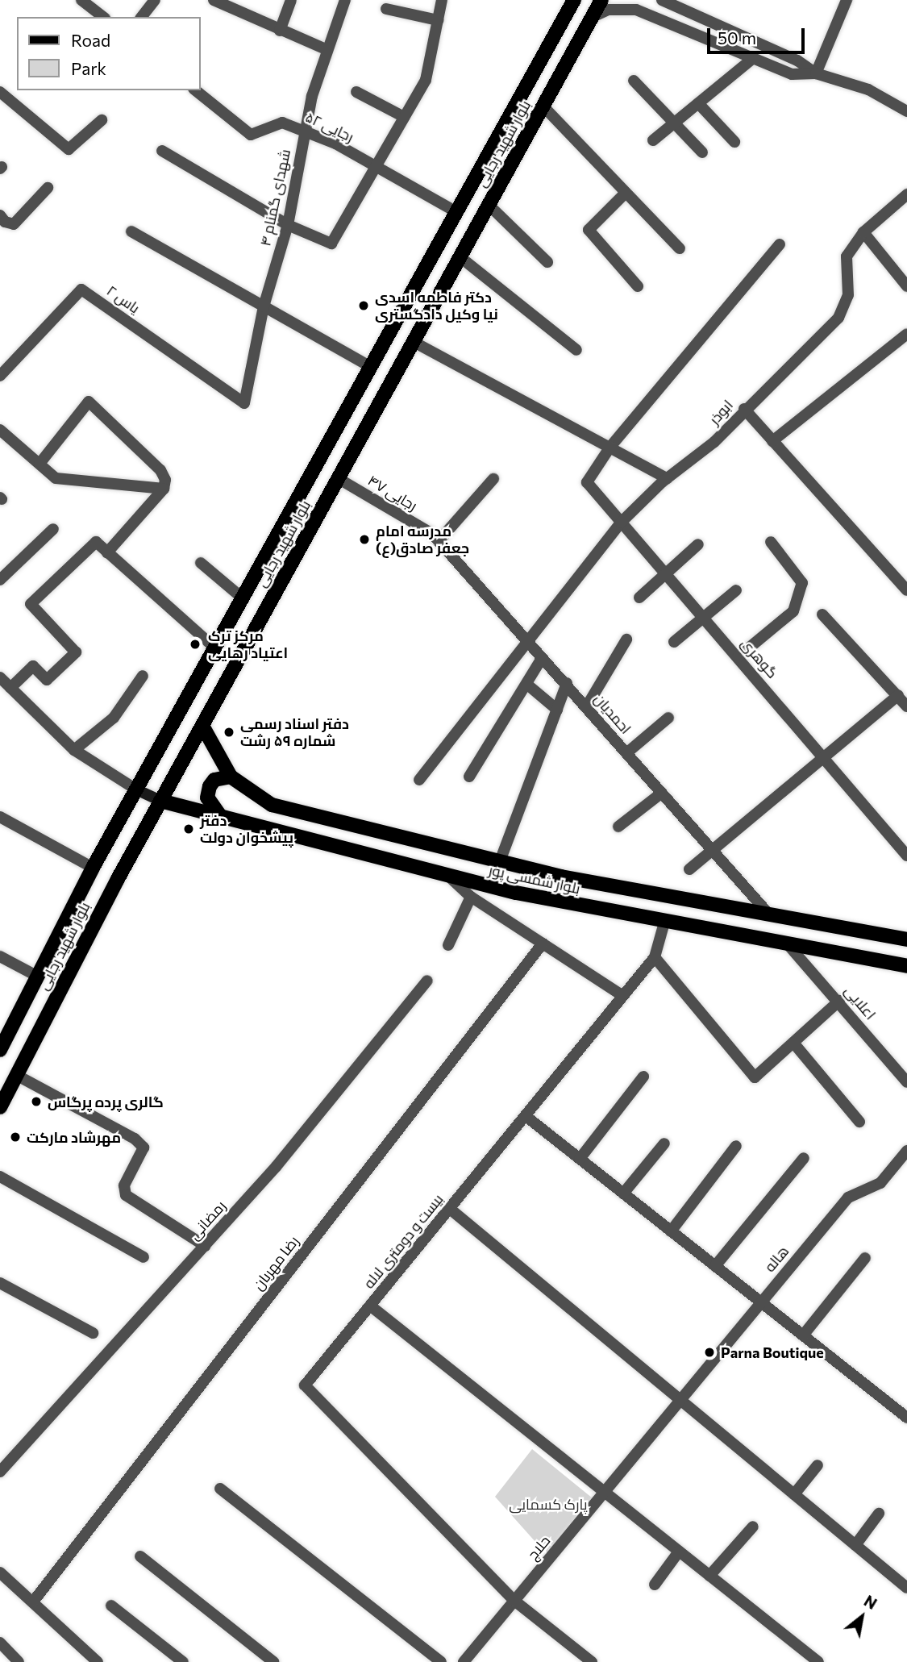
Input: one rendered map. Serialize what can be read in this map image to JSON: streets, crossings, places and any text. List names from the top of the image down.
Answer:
{
  "streets": {
    "main road": ["بلوار شهید رجایی", "بلوار شمسی پور"],
    "street": [
      "رجایی ۵۲",
      "شهدای گمنام ۴",
      "یاس ۲",
      "ابوذر",
      "رجایی ۴۷",
      "گوهری",
      "احمدیان",
      "اعلایی",
      "رمضانی",
      "بیست و دومتری لاله",
      "هاله",
      "رضا مهربان",
      "حلاج"
    ]
  },
  "crossings": [
    ["رجایی ۵۲", "بلوار شهید رجایی"],
    ["رجایی ۵۲", "شهدای گمنام ۴"],
    ["بلوار شهید رجایی", "رجایی ۴۷"],
    ["بلوار شهید رجایی", "بلوار شمسی پور"],
    ["شهدای گمنام ۴", "یاس ۲"],
    ["ابوذر", "گوهری"],
    ["ابوذر", "احمدیان"],
    ["رجایی ۴۷", "احمدیان"],
    ["احمدیان", "بلوار شمسی پور"],
    ["بلوار شمسی پور", "اعلایی"],
    ["بیست و دومتری لاله", "حلاج"],
    ["هاله", "حلاج"]
  ],
  "parks": ["پارک کسمایی"],
  "places": [
    "دکتر فاطمه اسدی نیا وکیل دادگستری",
    "مدرسه امام جعفر صادق(ع)",
    "مرکز ترک اعتیاد رهایی",
    "دفتر اسناد رسمی شماره ۵۹ رشت",
    "دفتر پیشخوان دولت",
    "گالری پرده پرگاس",
    "مهرشاد مارکت",
    "Parna Boutique"
  ],
  "legend": ["Road", "Park"],
  "scale_bar": "50 m",
  "north": "top right"
}
